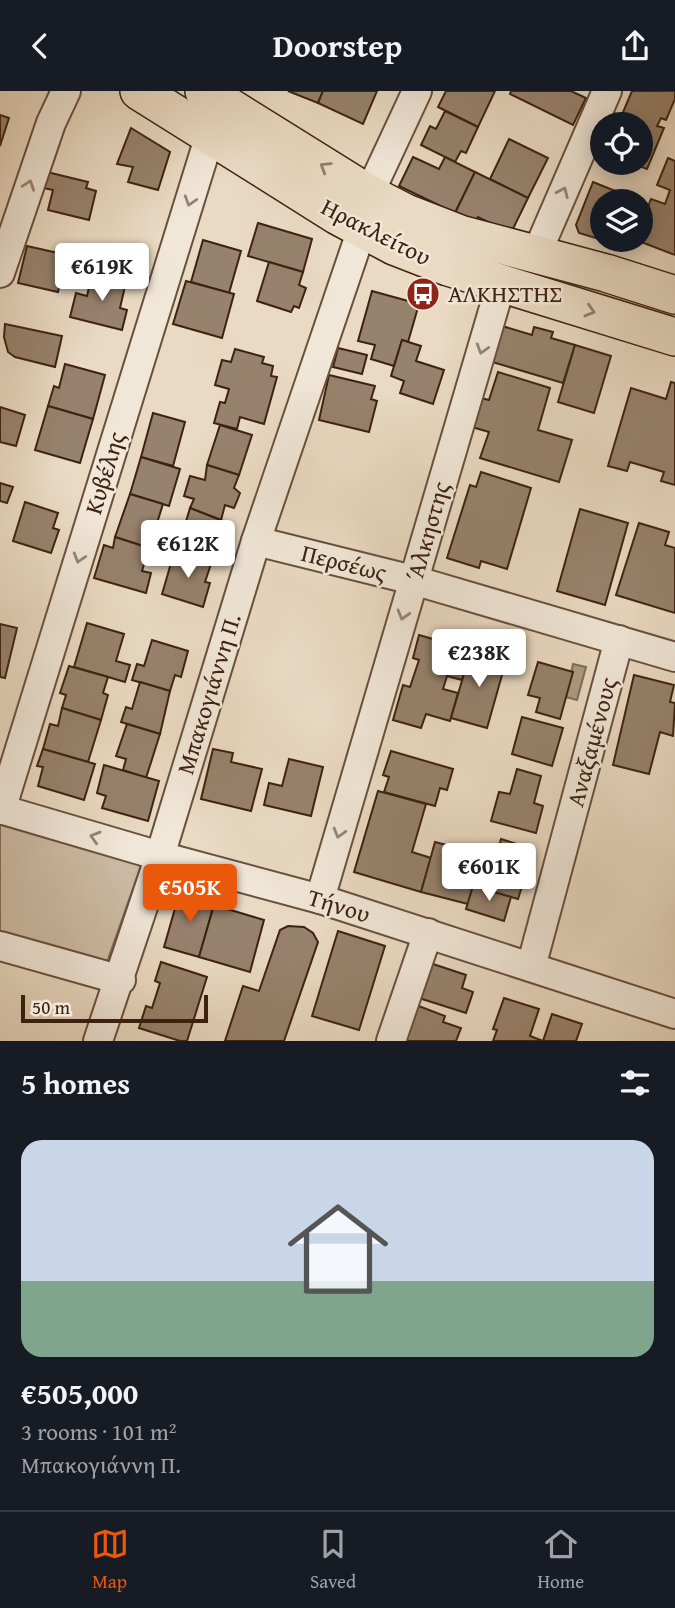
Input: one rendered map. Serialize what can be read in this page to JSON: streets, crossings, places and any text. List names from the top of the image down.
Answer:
{
  "streets": {
    "main road": ["Ηρακλείτου"],
    "street": [
      "Κυβέλης",
      "Άλκηστης",
      "Περσέως",
      "Μπακογιάννη Π.",
      "Αναξαμένους",
      "Τήνου"
    ]
  },
  "crossings": [
    ["Ηρακλείτου", "Κυβέλης"],
    ["Ηρακλείτου", "Άλκηστης"],
    ["Ηρακλείτου", "Μπακογιάννη Π."],
    ["Κυβέλης", "Τήνου"],
    ["Άλκηστης", "Περσέως"],
    ["Άλκηστης", "Τήνου"],
    ["Περσέως", "Μπακογιάννη Π."],
    ["Περσέως", "Αναξαμένους"],
    ["Μπακογιάννη Π.", "Τήνου"],
    ["Αναξαμένους", "Τήνου"]
  ],
  "one_way": ["Κυβέλης", "Άλκηστης"],
  "places": {
    "bus stop": ["ΑΛΚΗΣΤΗΣ"]
  },
  "scale_bar": "50 m",
  "page": {
    "header": "Doorstep",
    "price": [
      "€619K",
      "€612K",
      "€238K",
      "€601K",
      "€505K"
    ],
    "scale": "50 m",
    "heading": "5 homes",
    "list": [
      {
        "name": "€505,000",
        "note": "3 rooms · 101 m² · Μπακογιάννη Π."
      }
    ],
    "tabs": ["Map", "Saved", "Home"]
  }
}
